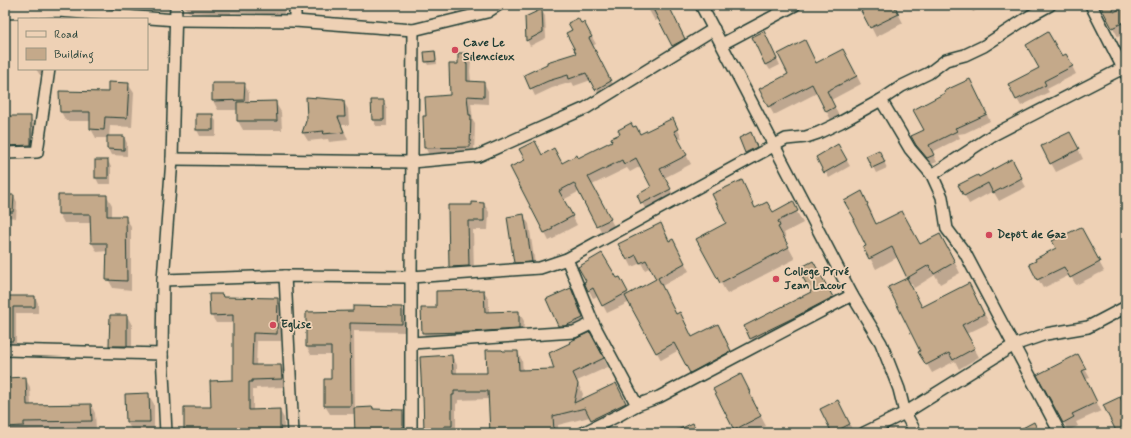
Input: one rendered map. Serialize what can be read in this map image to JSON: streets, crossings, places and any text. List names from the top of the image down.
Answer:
{
  "places": [
    "Cave Le Silencieux",
    "Depôt de Gaz",
    "College Privé Jean Lacour",
    "Eglise"
  ],
  "legend": ["Road", "Building"]
}
